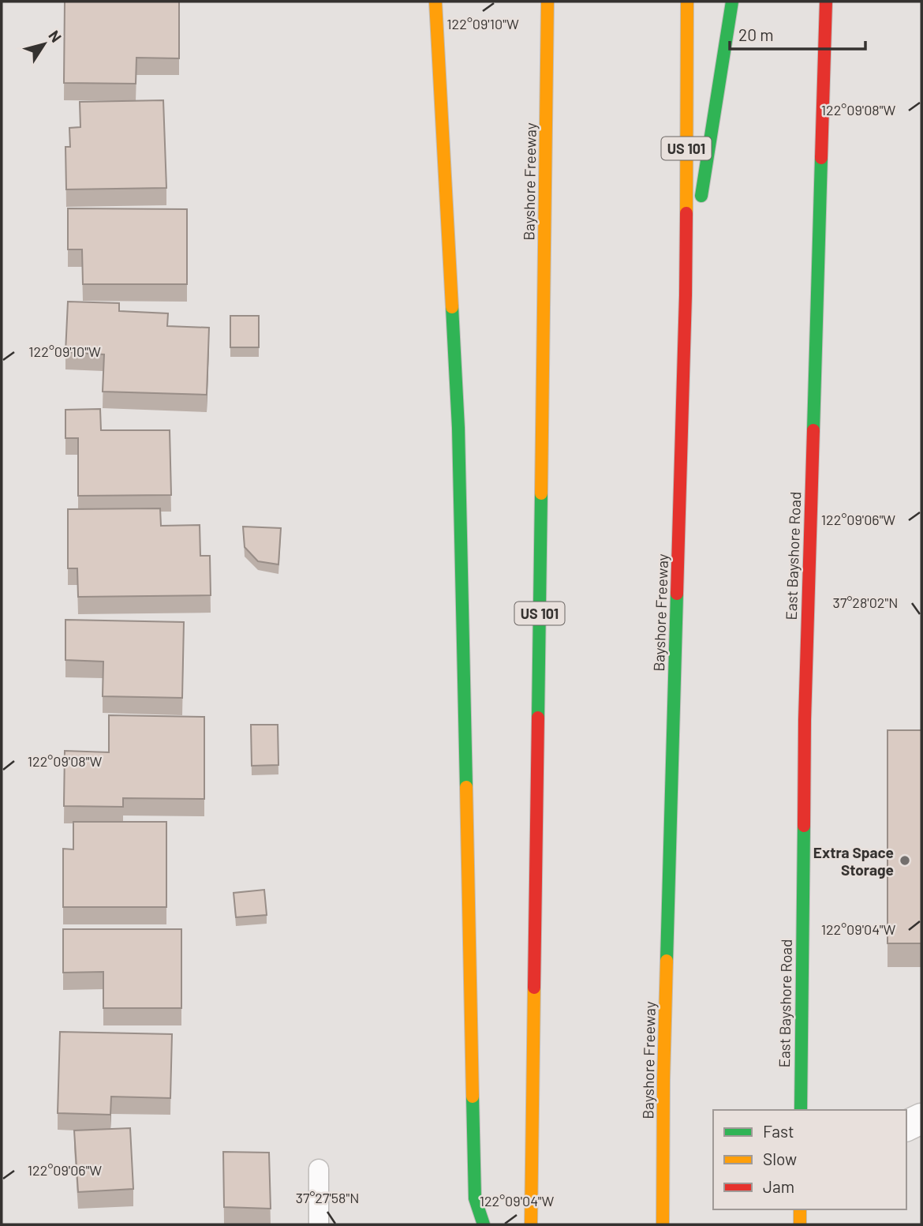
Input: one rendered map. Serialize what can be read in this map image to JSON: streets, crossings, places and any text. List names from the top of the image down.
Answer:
{
  "streets": {
    "main road": ["US 101", "Bayshore Freeway", "East Bayshore Road"]
  },
  "places": ["Extra Space Storage"],
  "legend": ["Fast", "Slow", "Jam"],
  "scale_bar": "20 m",
  "north": "top right",
  "coordinates": [
    "122°09'10\"W",
    "122°09'08\"W",
    "122°09'06\"W",
    "37°28'02\"N",
    "122°09'04\"W",
    "37°27'58\"N"
  ]
}
